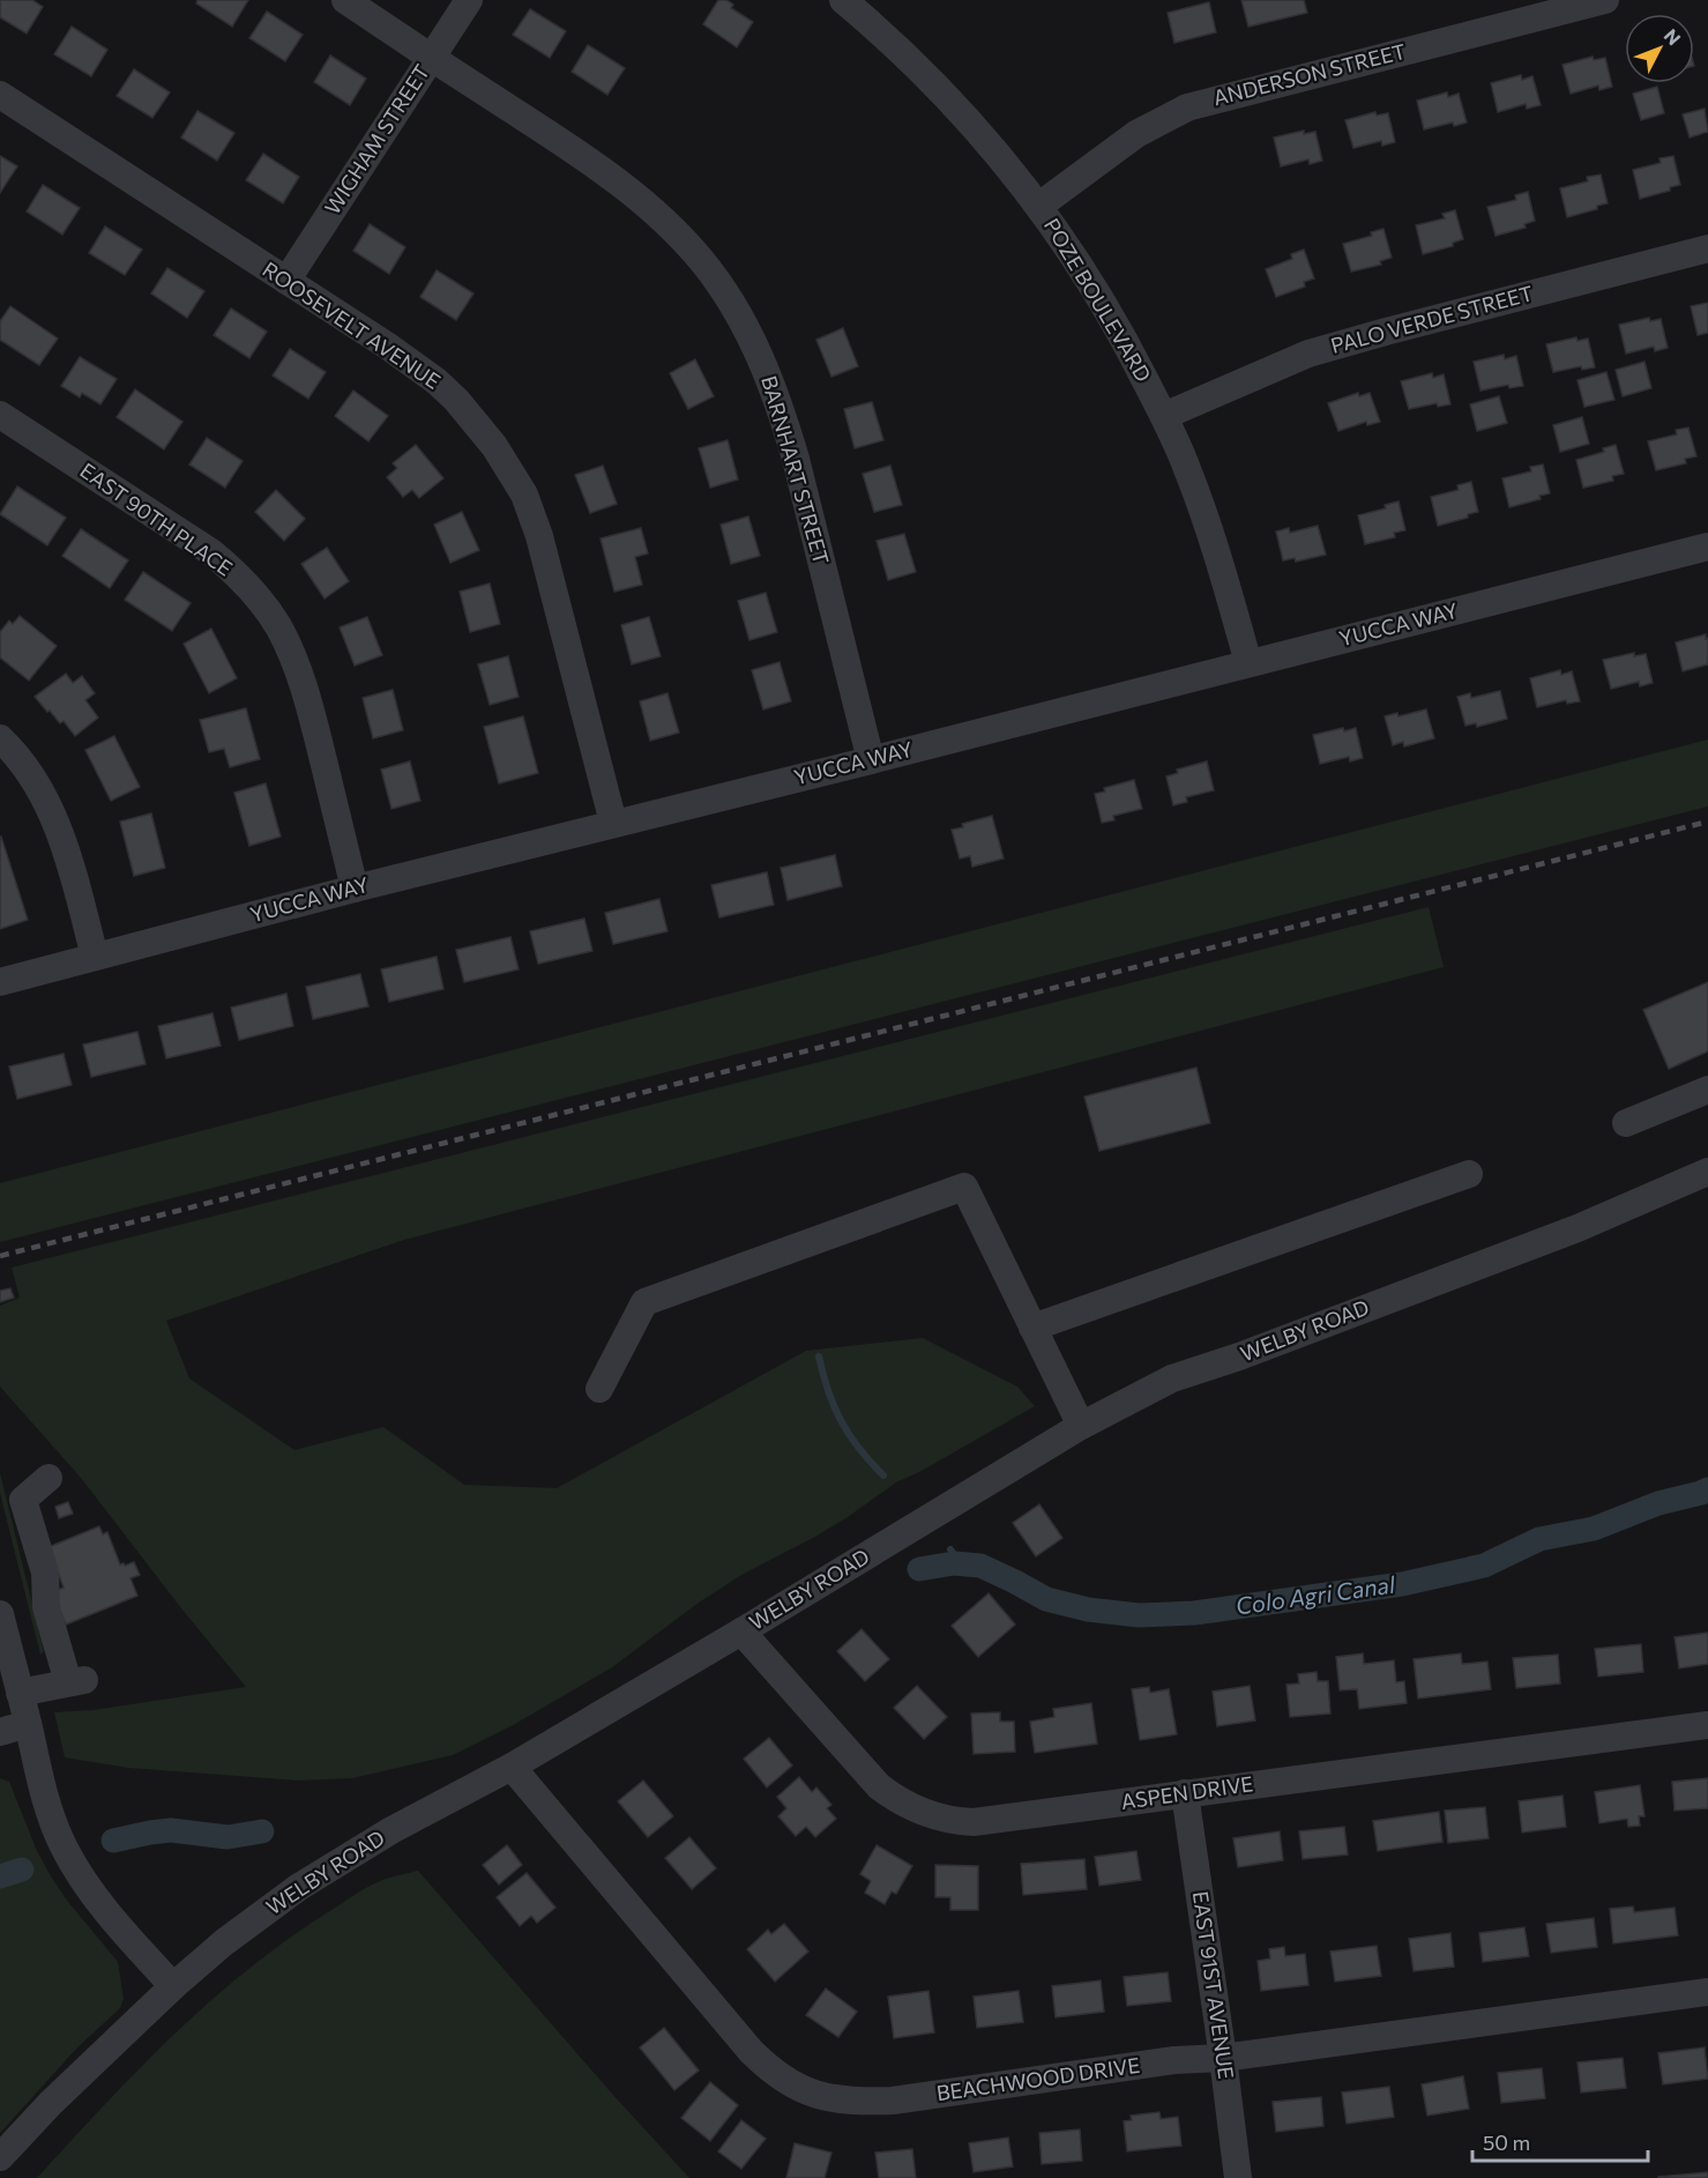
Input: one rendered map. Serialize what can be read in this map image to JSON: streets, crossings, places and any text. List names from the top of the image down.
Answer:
{
  "streets": {
    "street": [
      "ANDERSON STREET",
      "WIGHAM STREET",
      "POZE BOULEVARD",
      "PALO VERDE STREET",
      "ROOSEVELT AVENUE",
      "BARNHART STREET",
      "EAST 90TH PLACE",
      "YUCCA WAY",
      "WELBY ROAD",
      "ASPEN DRIVE",
      "EAST 91ST AVENUE",
      "BEACHWOOD DRIVE"
    ]
  },
  "crossings": [
    ["ANDERSON STREET", "POZE BOULEVARD"],
    ["WIGHAM STREET", "ROOSEVELT AVENUE"],
    ["WIGHAM STREET", "BARNHART STREET"],
    ["POZE BOULEVARD", "PALO VERDE STREET"],
    ["POZE BOULEVARD", "YUCCA WAY"],
    ["ROOSEVELT AVENUE", "YUCCA WAY"],
    ["BARNHART STREET", "YUCCA WAY"],
    ["EAST 90TH PLACE", "YUCCA WAY"],
    ["WELBY ROAD", "ASPEN DRIVE"],
    ["WELBY ROAD", "BEACHWOOD DRIVE"],
    ["ASPEN DRIVE", "EAST 91ST AVENUE"],
    ["EAST 91ST AVENUE", "BEACHWOOD DRIVE"]
  ],
  "water": ["Colo Agri Canal"],
  "scale_bar": "50 m",
  "north": "top right"
}
